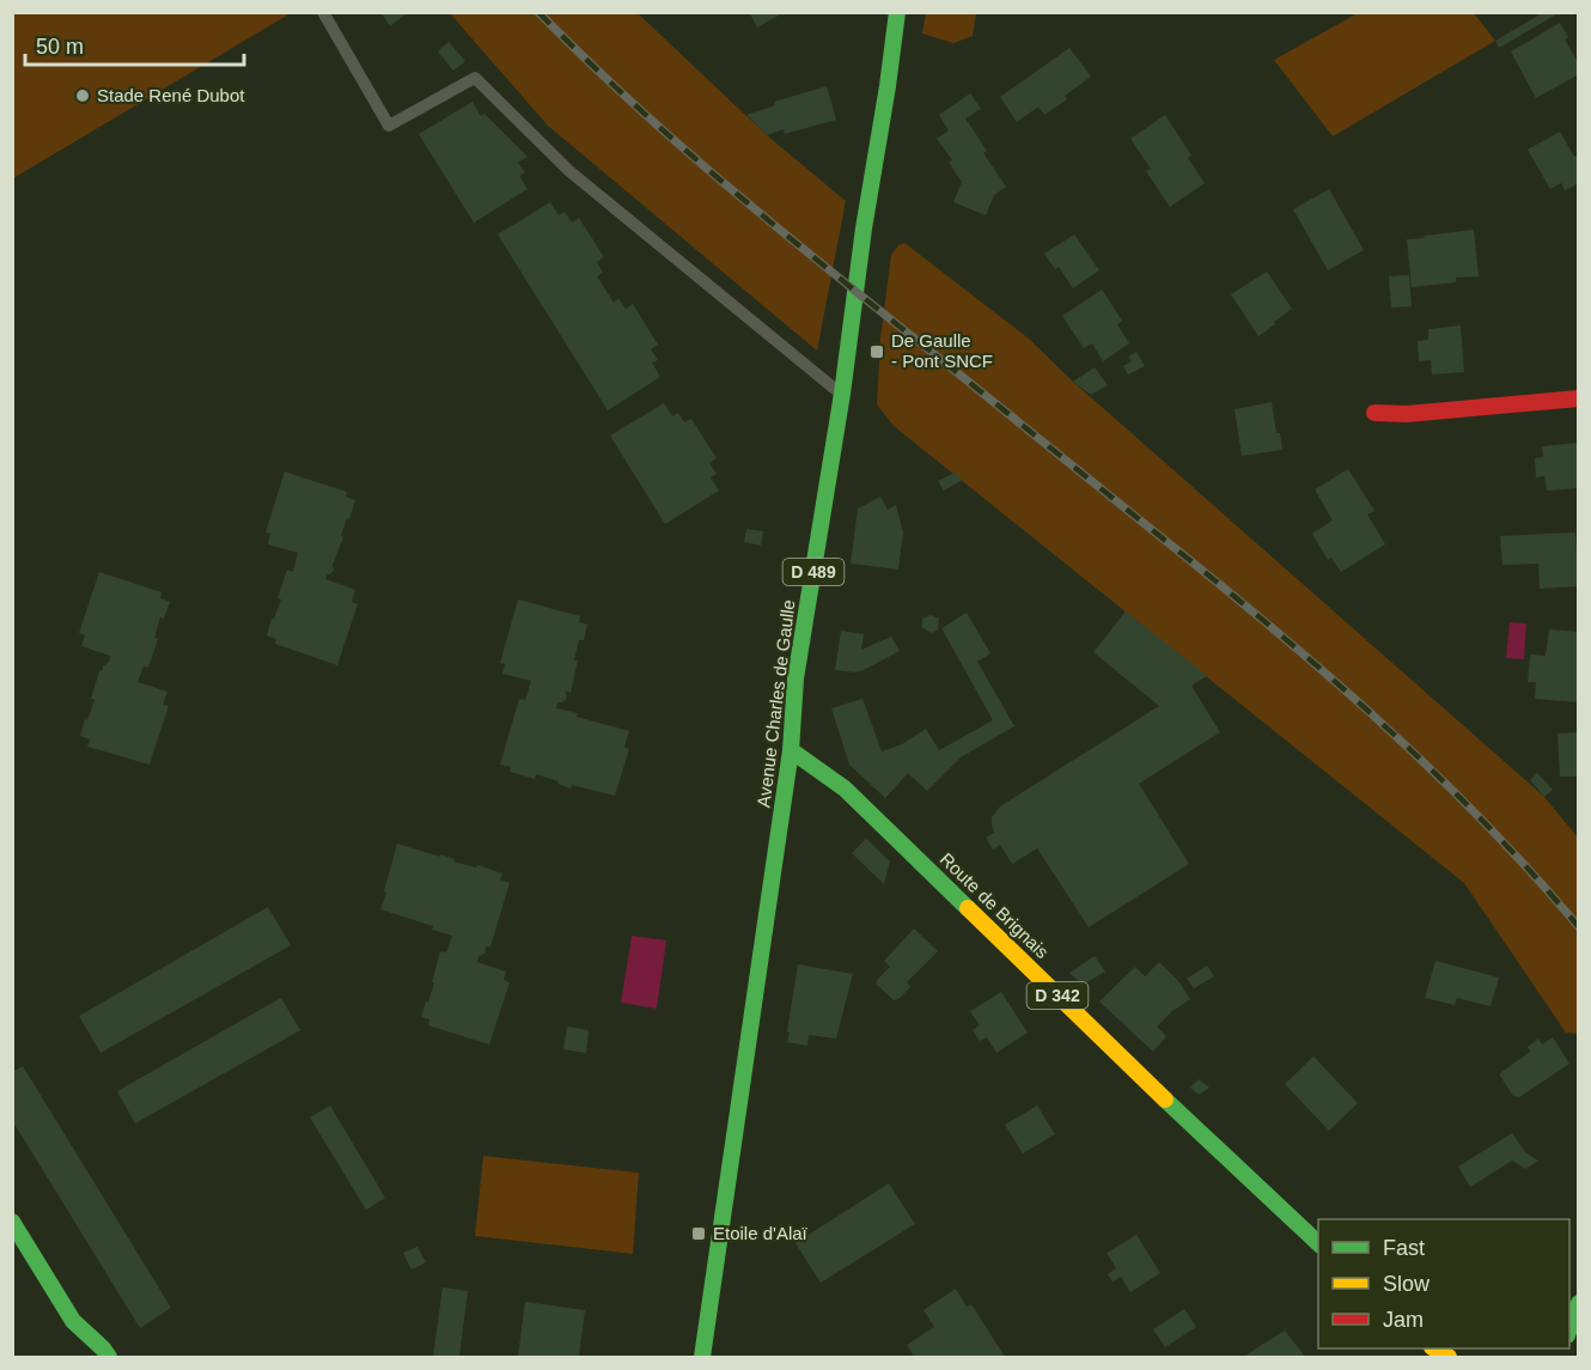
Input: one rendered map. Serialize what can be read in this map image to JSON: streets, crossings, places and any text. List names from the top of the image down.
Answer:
{
  "streets": {
    "main road": [
      "D 489",
      "Avenue Charles de Gaulle",
      "Route de Brignais",
      "D 342"
    ]
  },
  "crossings": [
    ["Avenue Charles de Gaulle", "Route de Brignais"]
  ],
  "places": {
    "other": ["Stade René Dubot"],
    "transit": ["De Gaulle - Pont SNCF", "Etoile d'Alaï"]
  },
  "legend": ["Fast", "Slow", "Jam"],
  "scale_bar": "50 m"
}
